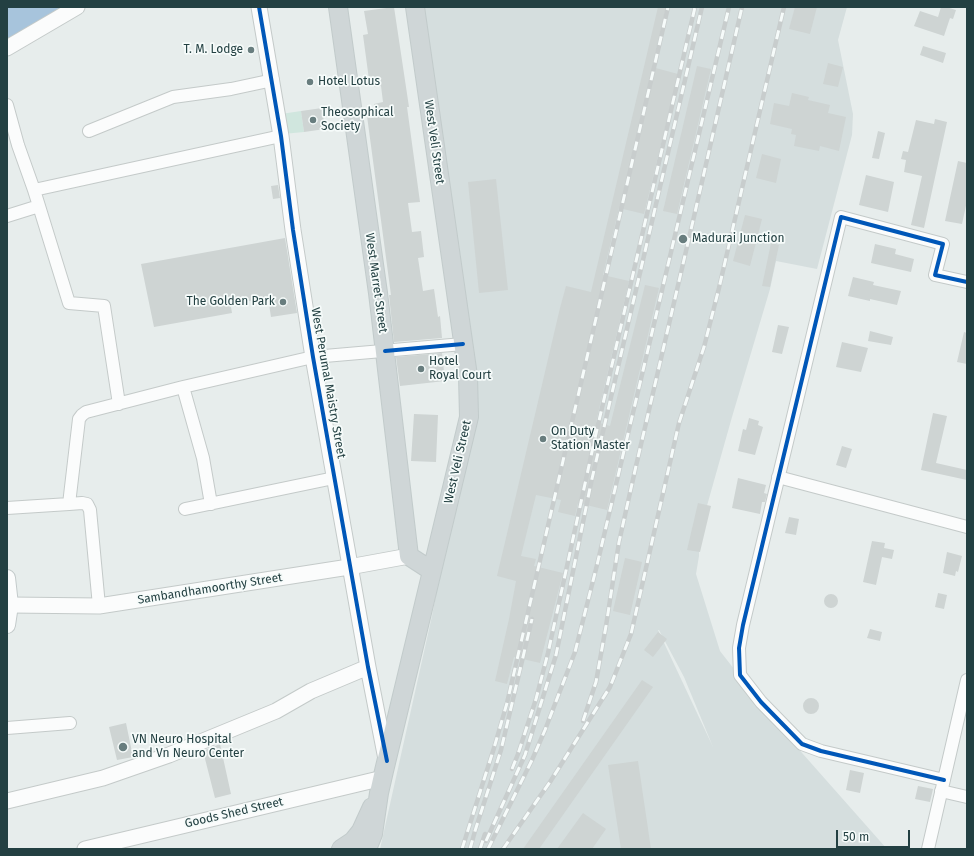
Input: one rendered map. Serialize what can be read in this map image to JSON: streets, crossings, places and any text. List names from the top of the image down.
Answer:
{
  "streets": {
    "main road": ["West Veli Street", "West Marret Street"],
    "street": ["West Perumal Maistry Street", "Sambandhamoorthy Street", "Goods Shed Street"]
  },
  "crossings": [
    ["West Veli Street", "West Perumal Maistry Street"],
    ["West Veli Street", "Goods Shed Street"],
    ["West Marret Street", "Sambandhamoorthy Street"],
    ["West Perumal Maistry Street", "Sambandhamoorthy Street"],
    ["West Perumal Maistry Street", "Goods Shed Street"]
  ],
  "places": [
    "T. M. Lodge",
    "Hotel Lotus",
    "Theosophical Society",
    "Madurai Junction",
    "The Golden Park",
    "Hotel Royal Court",
    "On Duty Station Master",
    "VN Neuro Hospital and Vn Neuro Center"
  ],
  "scale_bar": "50 m"
}
